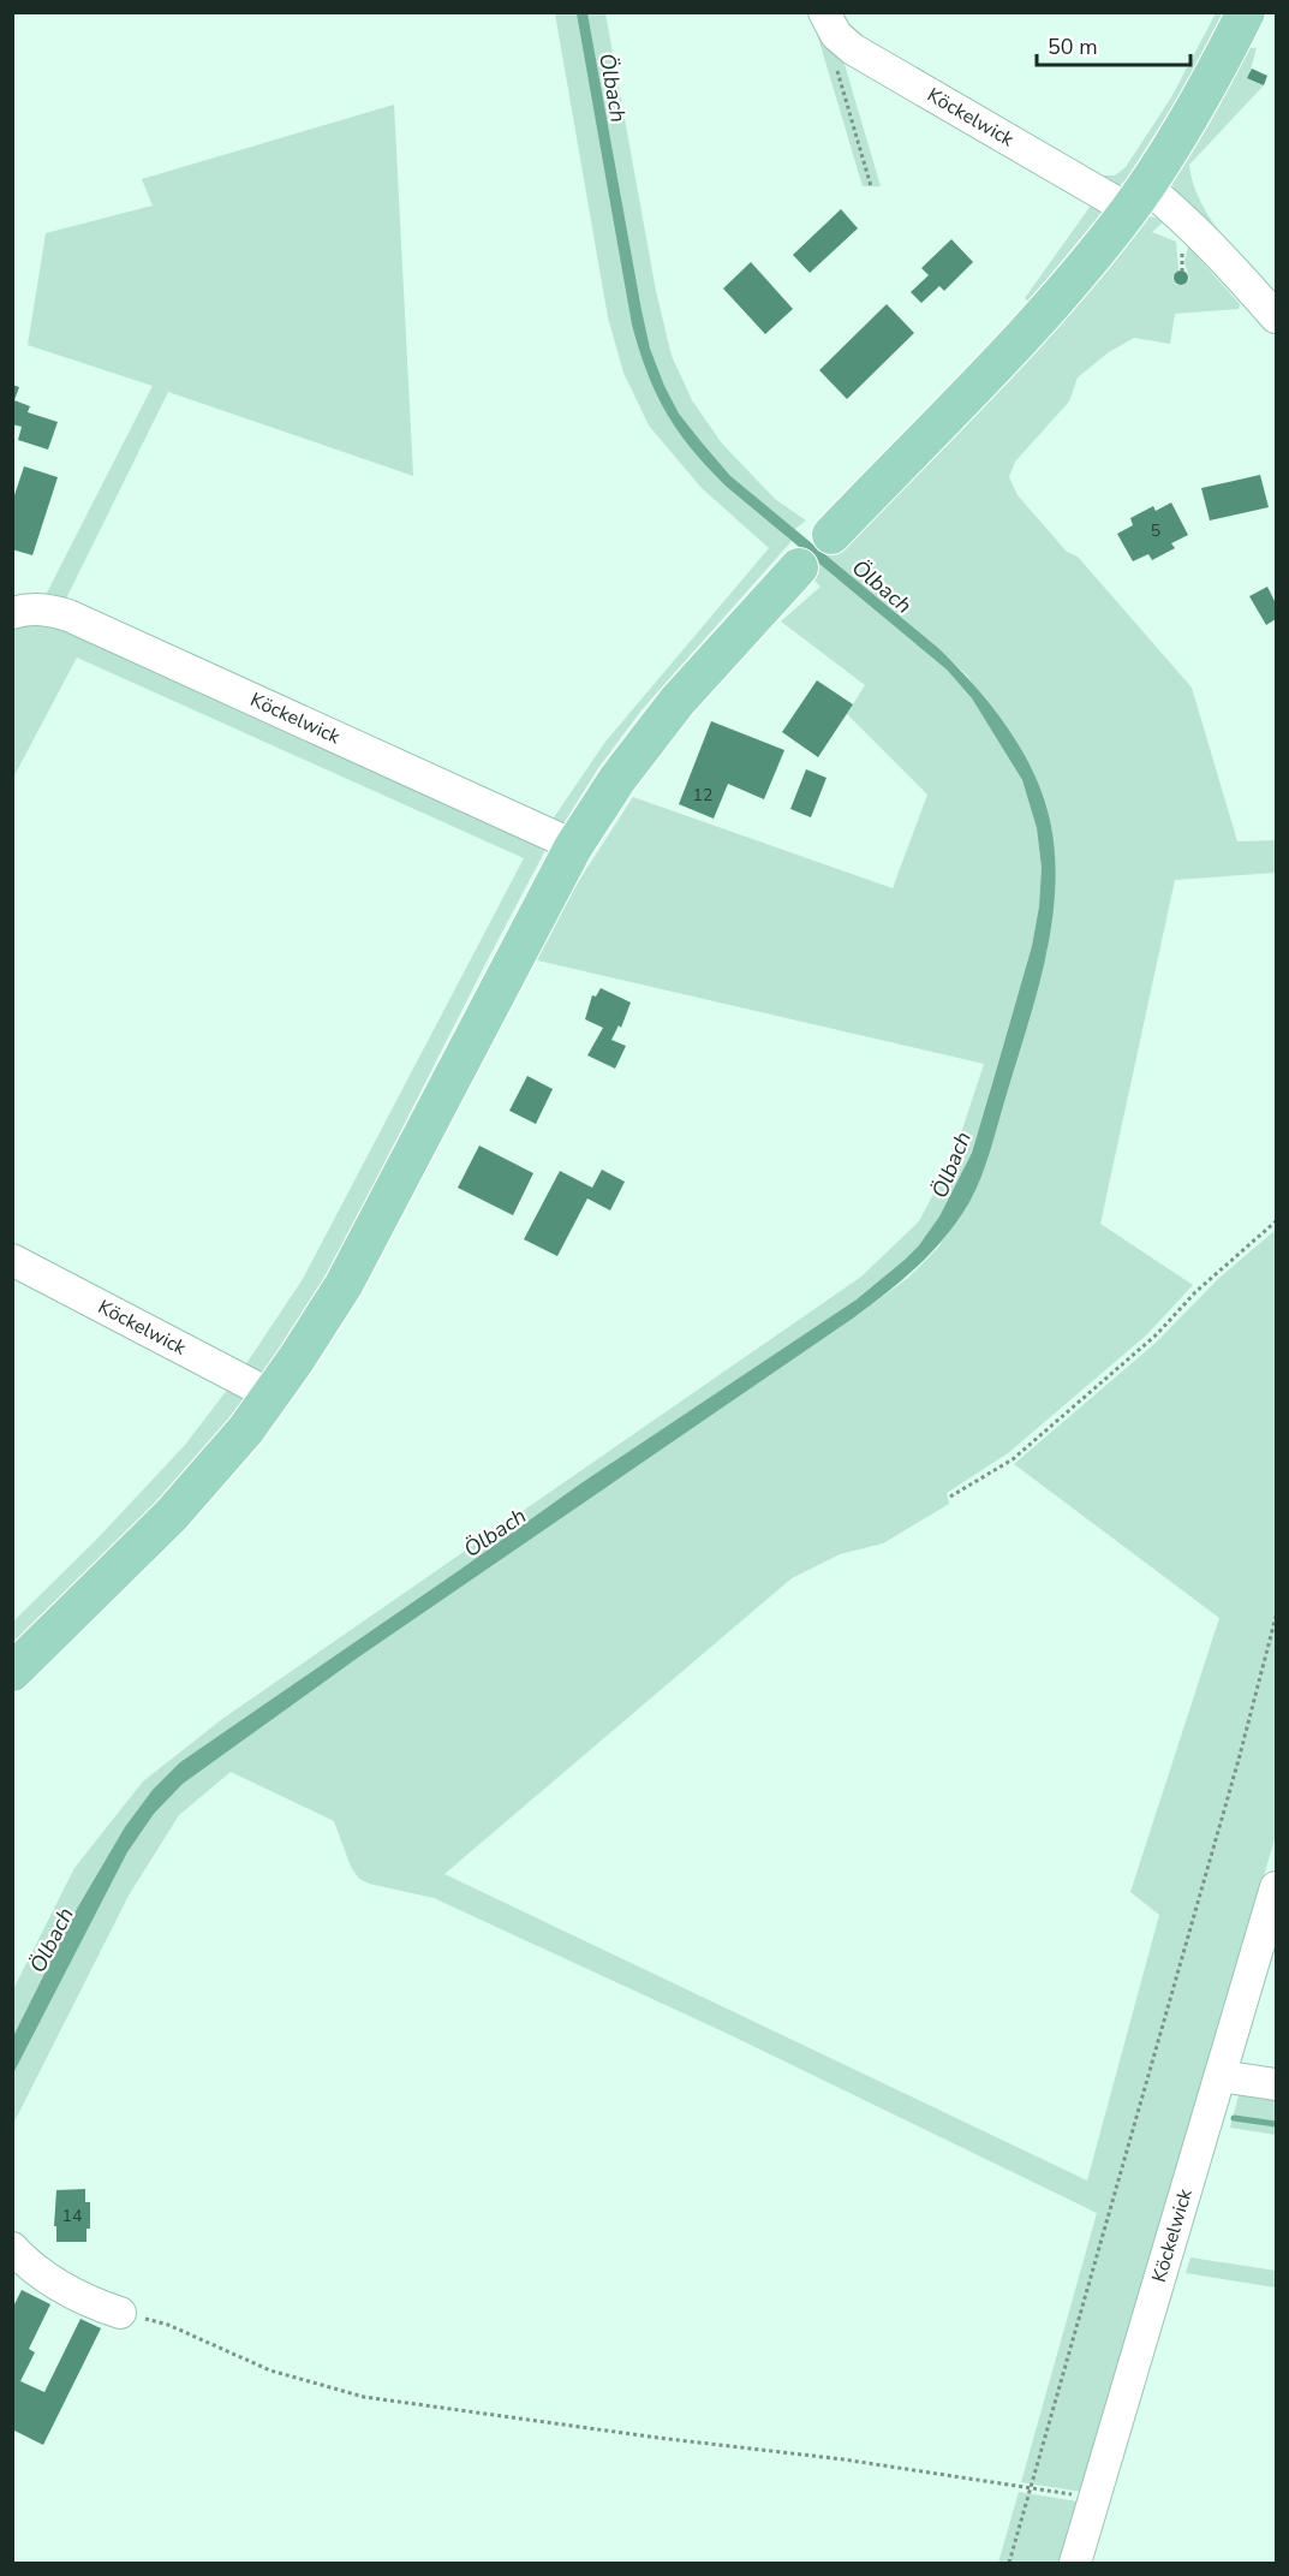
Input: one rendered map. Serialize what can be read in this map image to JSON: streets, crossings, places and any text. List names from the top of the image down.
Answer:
{
  "streets": {
    "street": ["Köckelwick"]
  },
  "water": ["Ölbach"],
  "house_numbers": ["5", "12", "14"],
  "scale_bar": "50 m"
}
